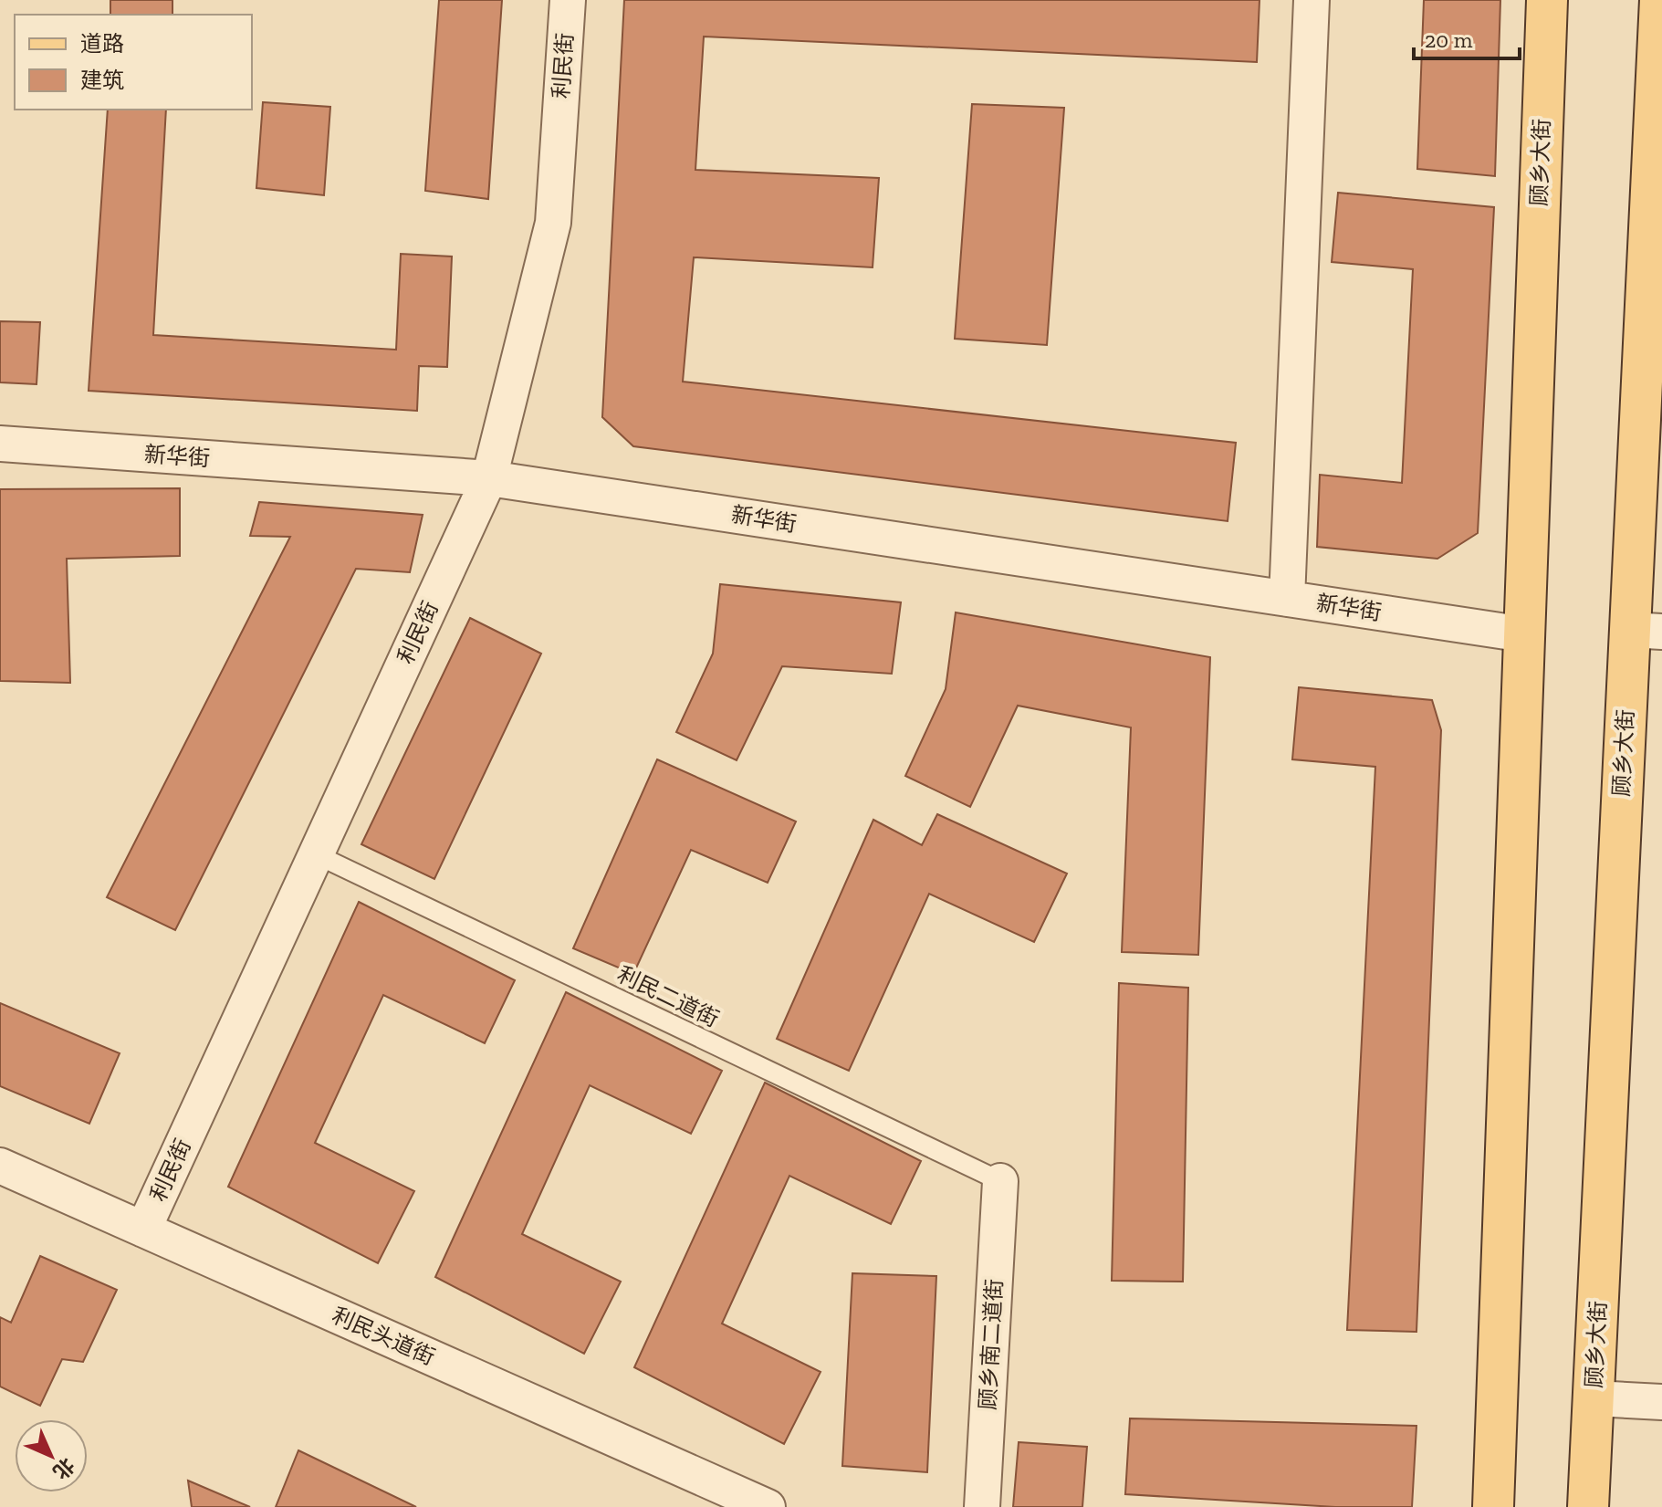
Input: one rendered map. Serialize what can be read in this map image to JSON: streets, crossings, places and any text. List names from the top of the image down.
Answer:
{
  "streets": {
    "main road": ["顾乡大街"],
    "street": [
      "利民街",
      "新华街",
      "利民头道街",
      "顾乡南二道街"
    ],
    "lane": ["利民二道街"]
  },
  "crossings": [
    ["利民街", "新华街"],
    ["利民街", "利民二道街"],
    ["利民街", "利民头道街"],
    ["顾乡大街", "新华街"],
    ["利民二道街", "顾乡南二道街"]
  ],
  "legend": ["道路", "建筑"],
  "scale_bar": "20 m",
  "north": "bottom right"
}
